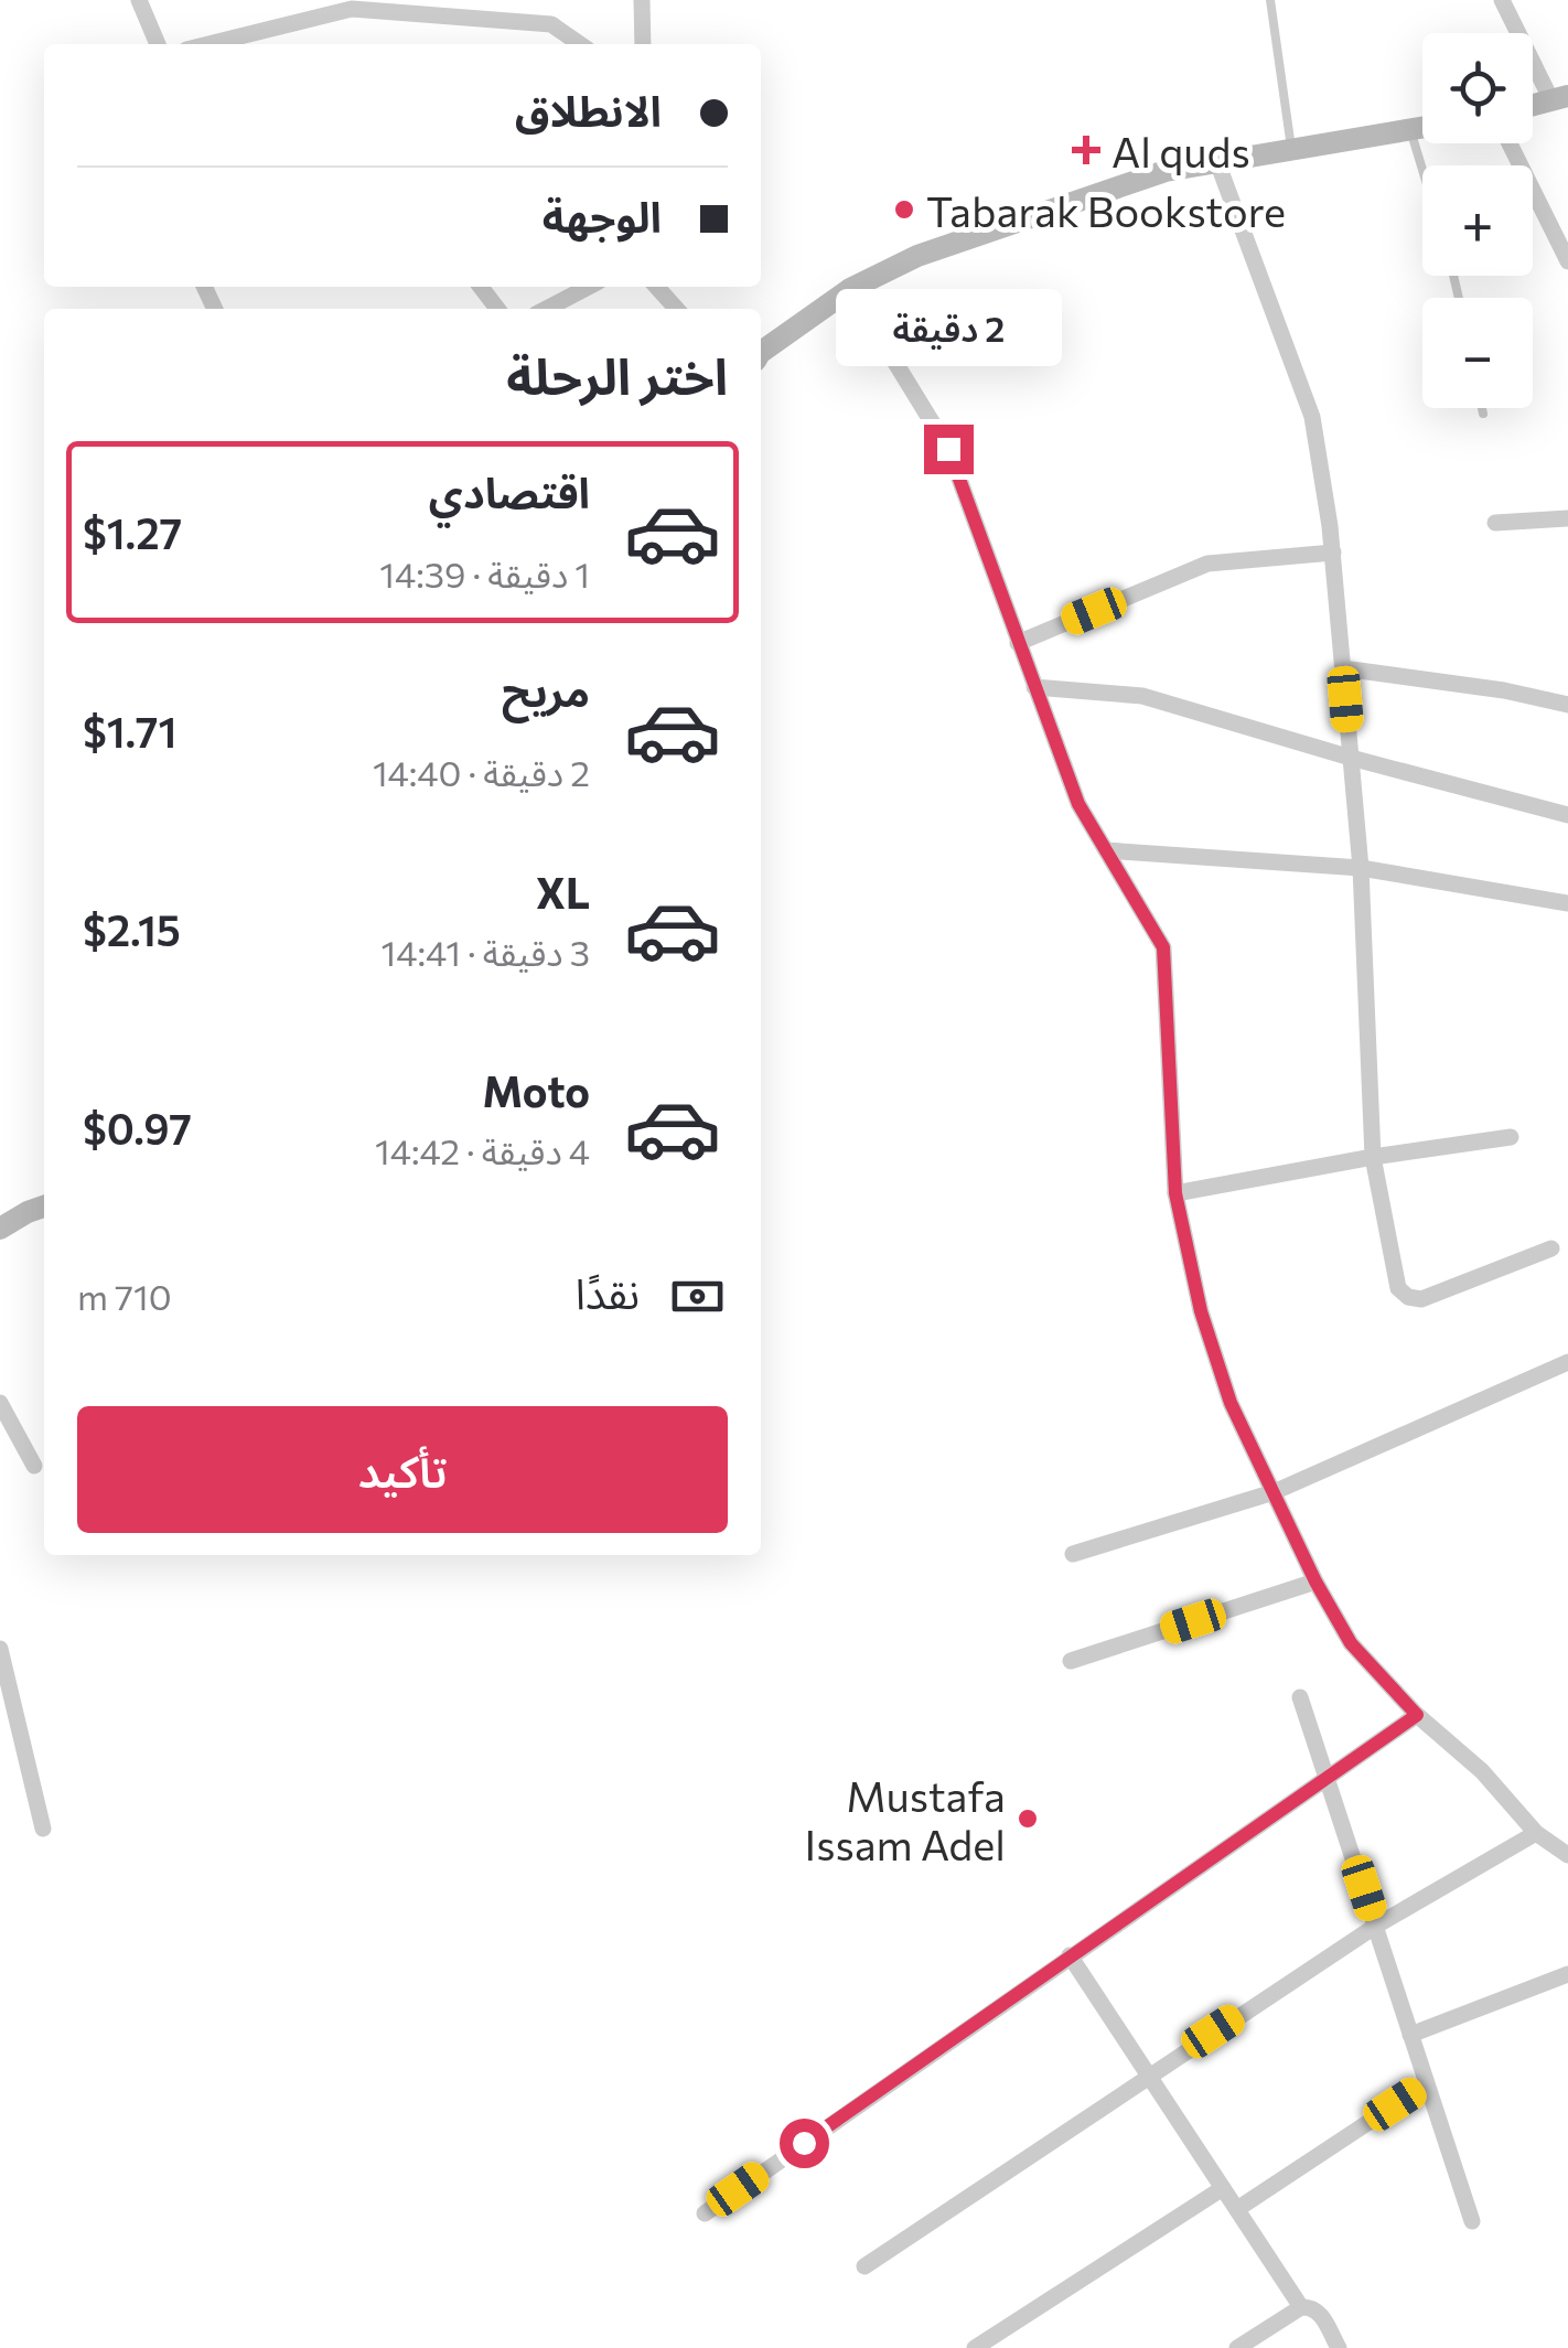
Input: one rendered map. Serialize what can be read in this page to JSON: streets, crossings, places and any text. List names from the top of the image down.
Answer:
{
  "places": {
    "health": ["Al quds"],
    "other": ["Tabarak Bookstore", "Mustafa Issam Adel"]
  },
  "page": {
    "map_buttons": ["+", "−"],
    "banner": ["الانطلاق", "الوجهة"],
    "bubble": "2 دقيقة",
    "heading": "اختر الرحلة",
    "list": [
      {
        "name": "اقتصادي",
        "note": "1 دقيقة · 14:39",
        "value": "$1.27"
      },
      {
        "name": "مريح",
        "note": "2 دقيقة · 14:40",
        "value": "$1.71"
      },
      {
        "name": "XL",
        "note": "3 دقيقة · 14:41",
        "value": "$2.15"
      },
      {
        "name": "Moto",
        "note": "4 دقيقة · 14:42",
        "value": "$0.97"
      }
    ],
    "pay": ["نقدًا", "710 m"],
    "buttons": "تأكيد"
  }
}
